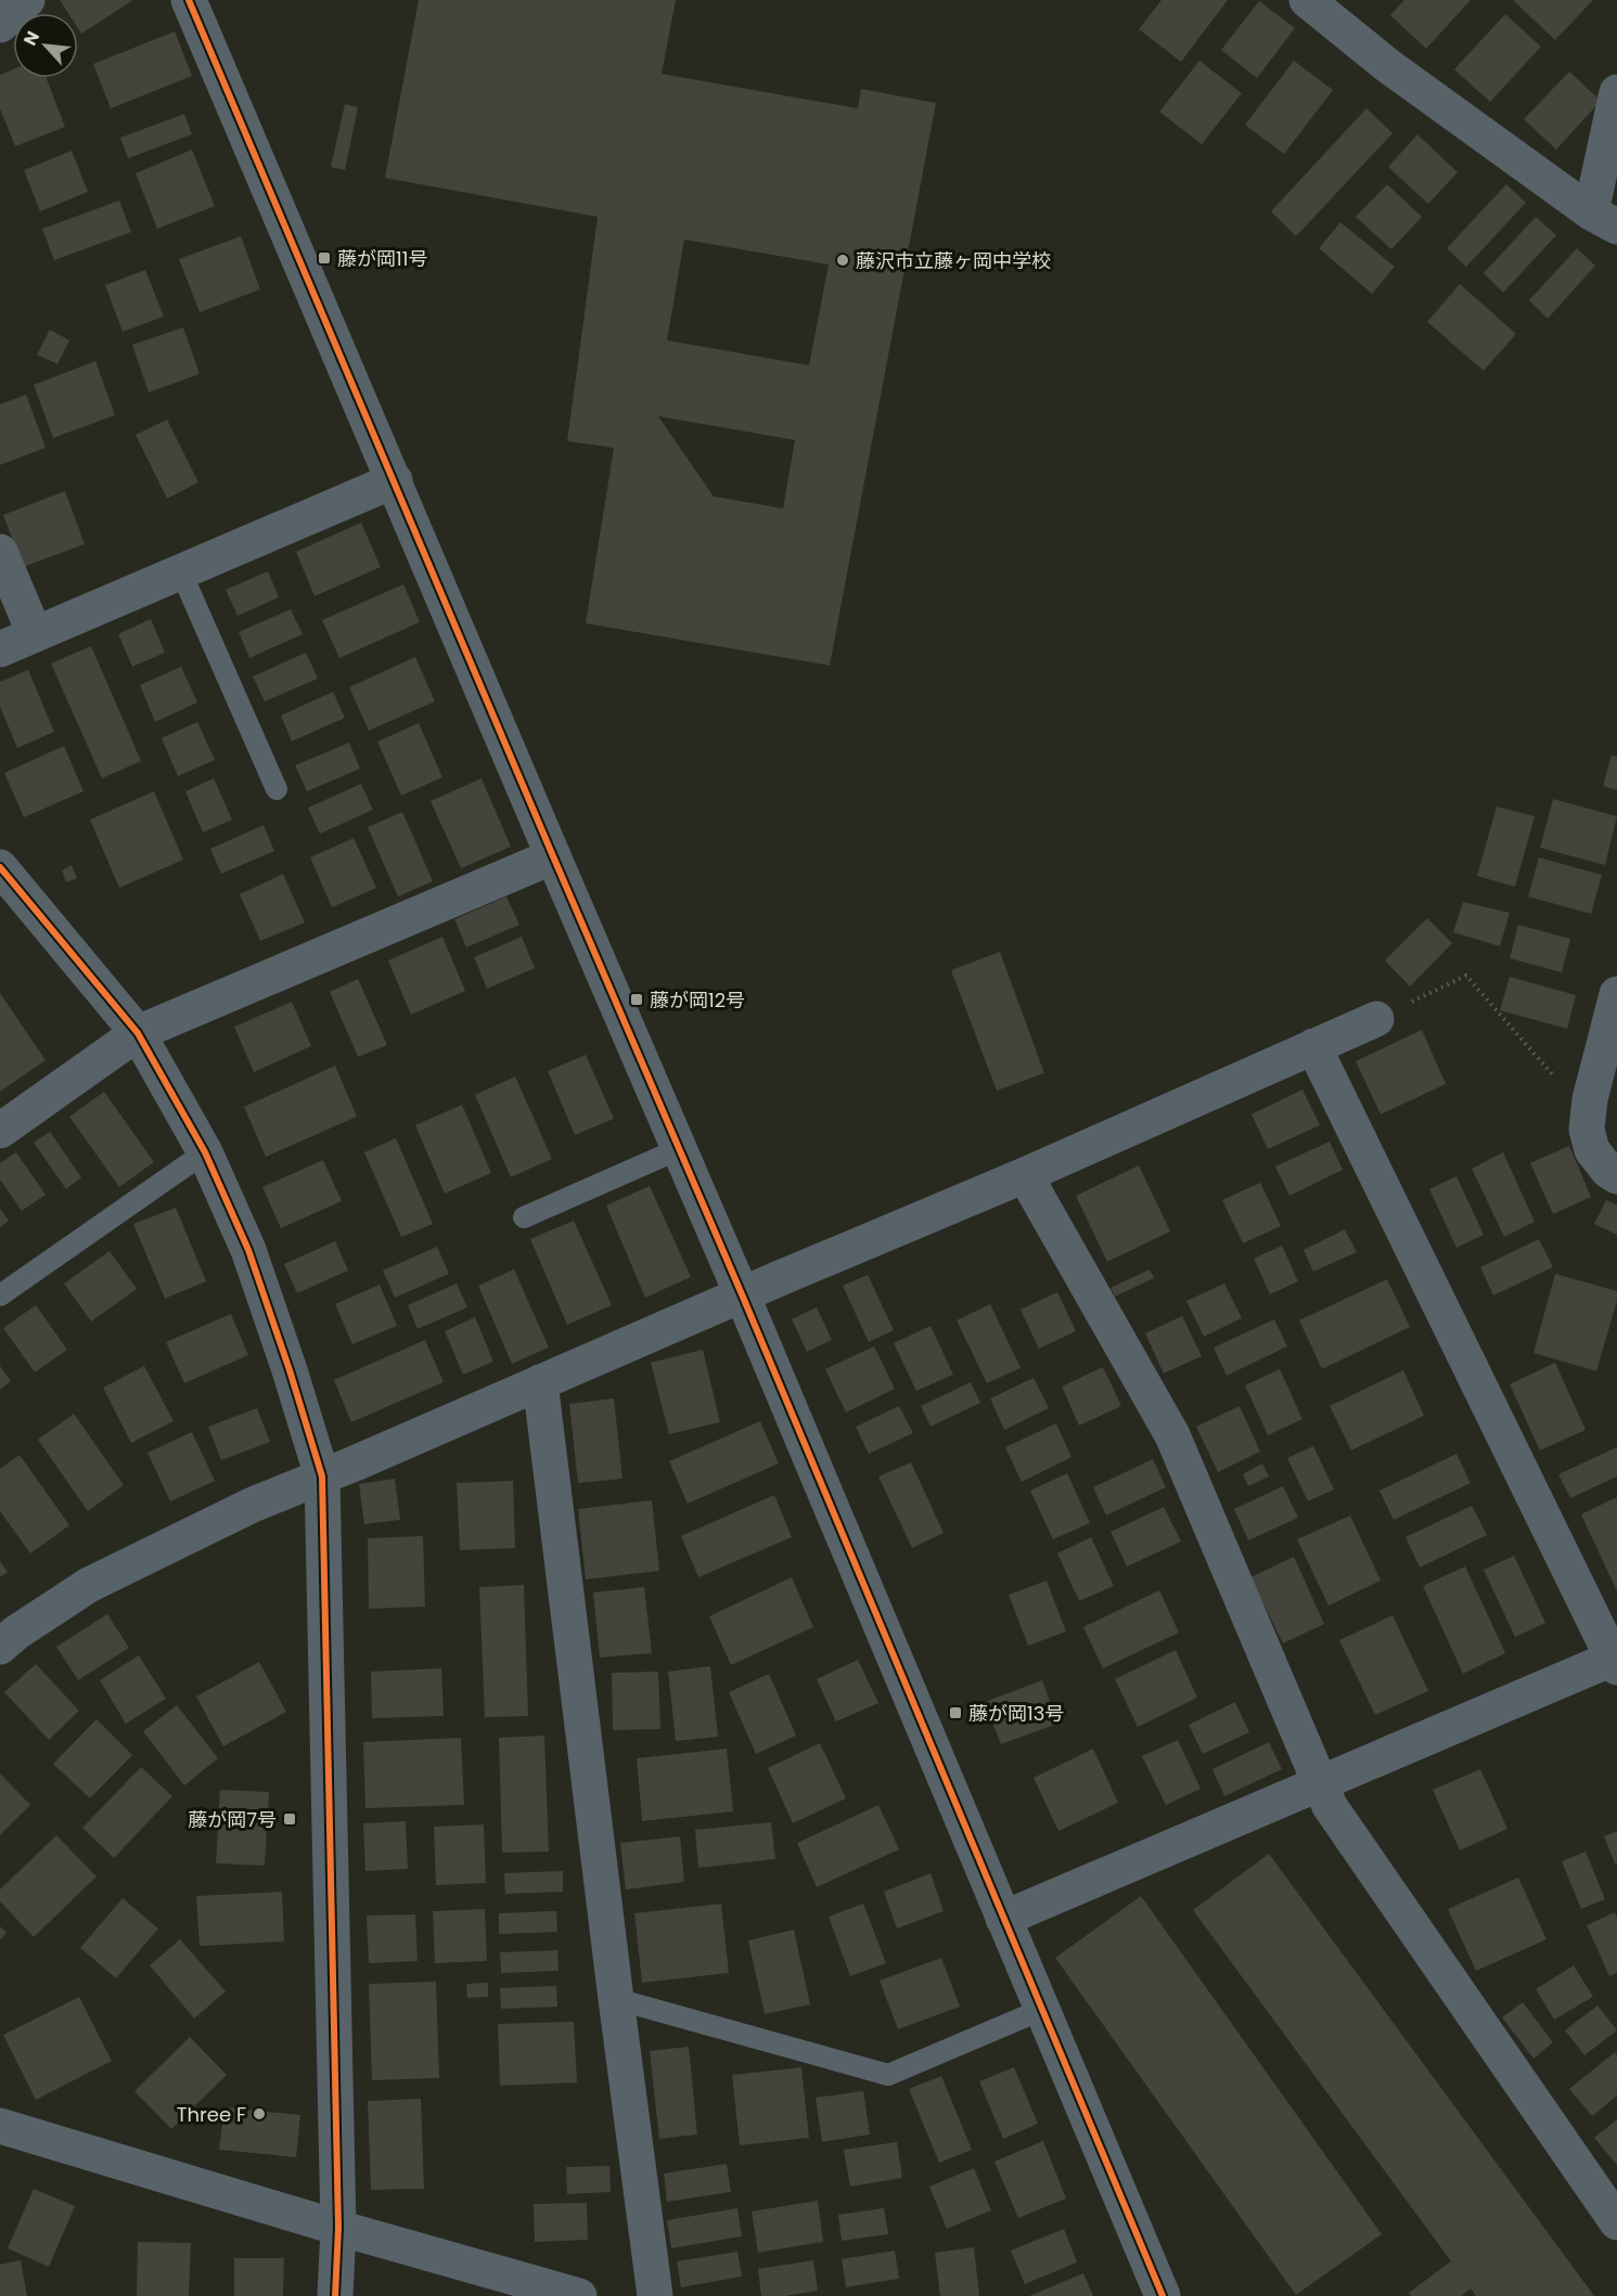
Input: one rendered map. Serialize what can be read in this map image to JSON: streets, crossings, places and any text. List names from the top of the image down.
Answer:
{
  "places": {
    "transit": [
      "藤が岡11号",
      "藤が岡12号",
      "藤が岡13号",
      "藤が岡7号"
    ],
    "other": ["藤沢市立藤ヶ岡中学校", "Three F"]
  },
  "north": "top left"
}
